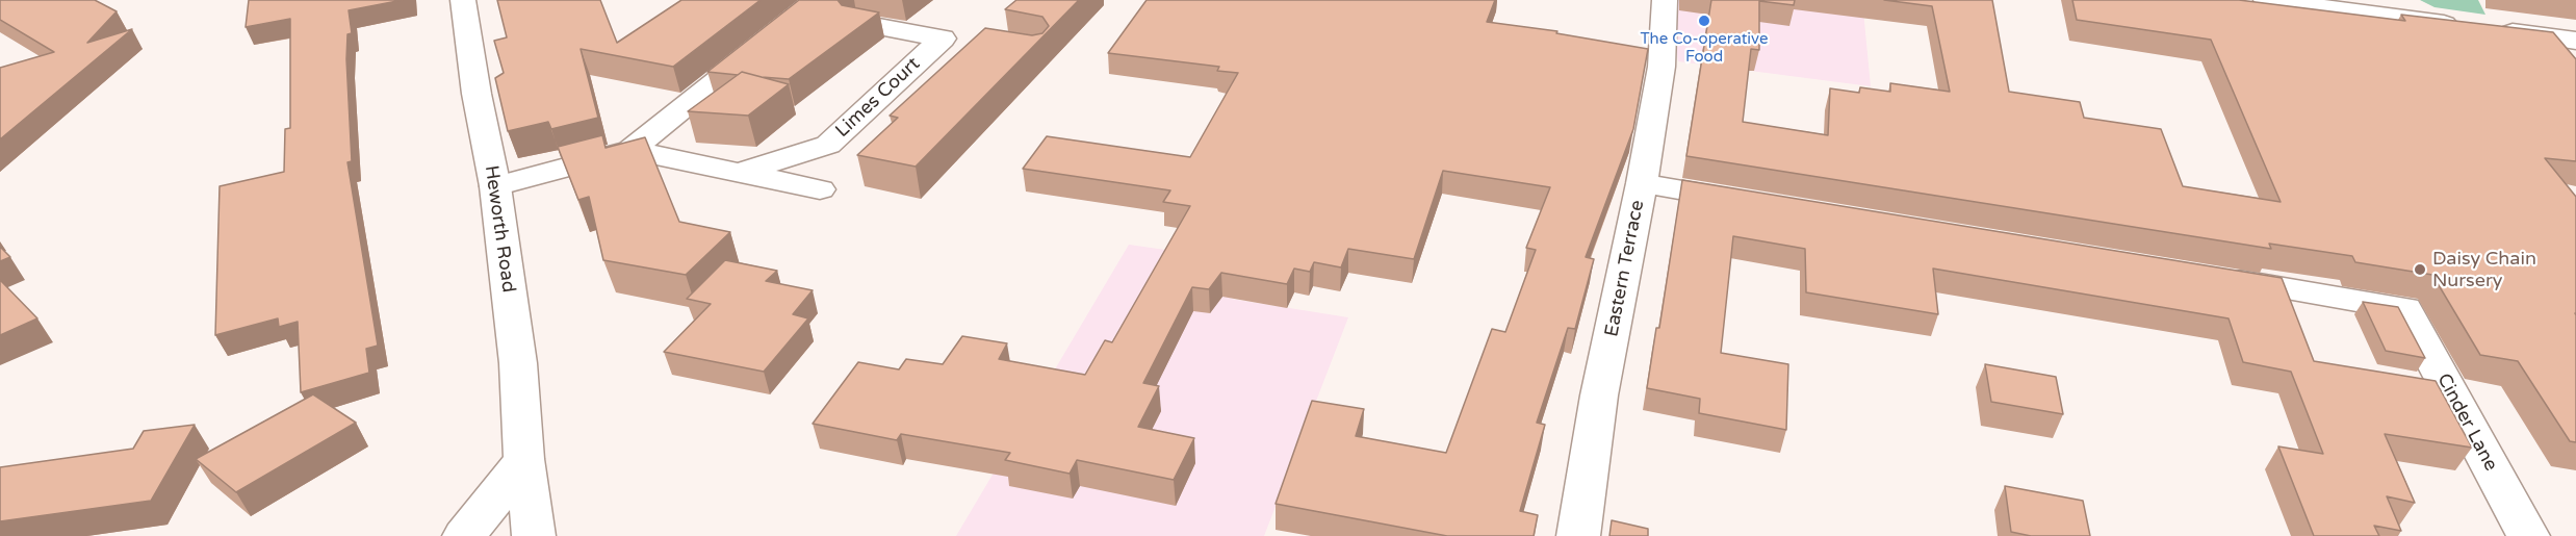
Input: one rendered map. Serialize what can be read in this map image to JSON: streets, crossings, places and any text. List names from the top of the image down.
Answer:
{
  "streets": {
    "street": [
      "Limes Court",
      "Heworth Road",
      "Eastern Terrace",
      "Cinder Lane"
    ]
  },
  "places": ["The Co-operative Food", "Daisy Chain Nursery"]
}
